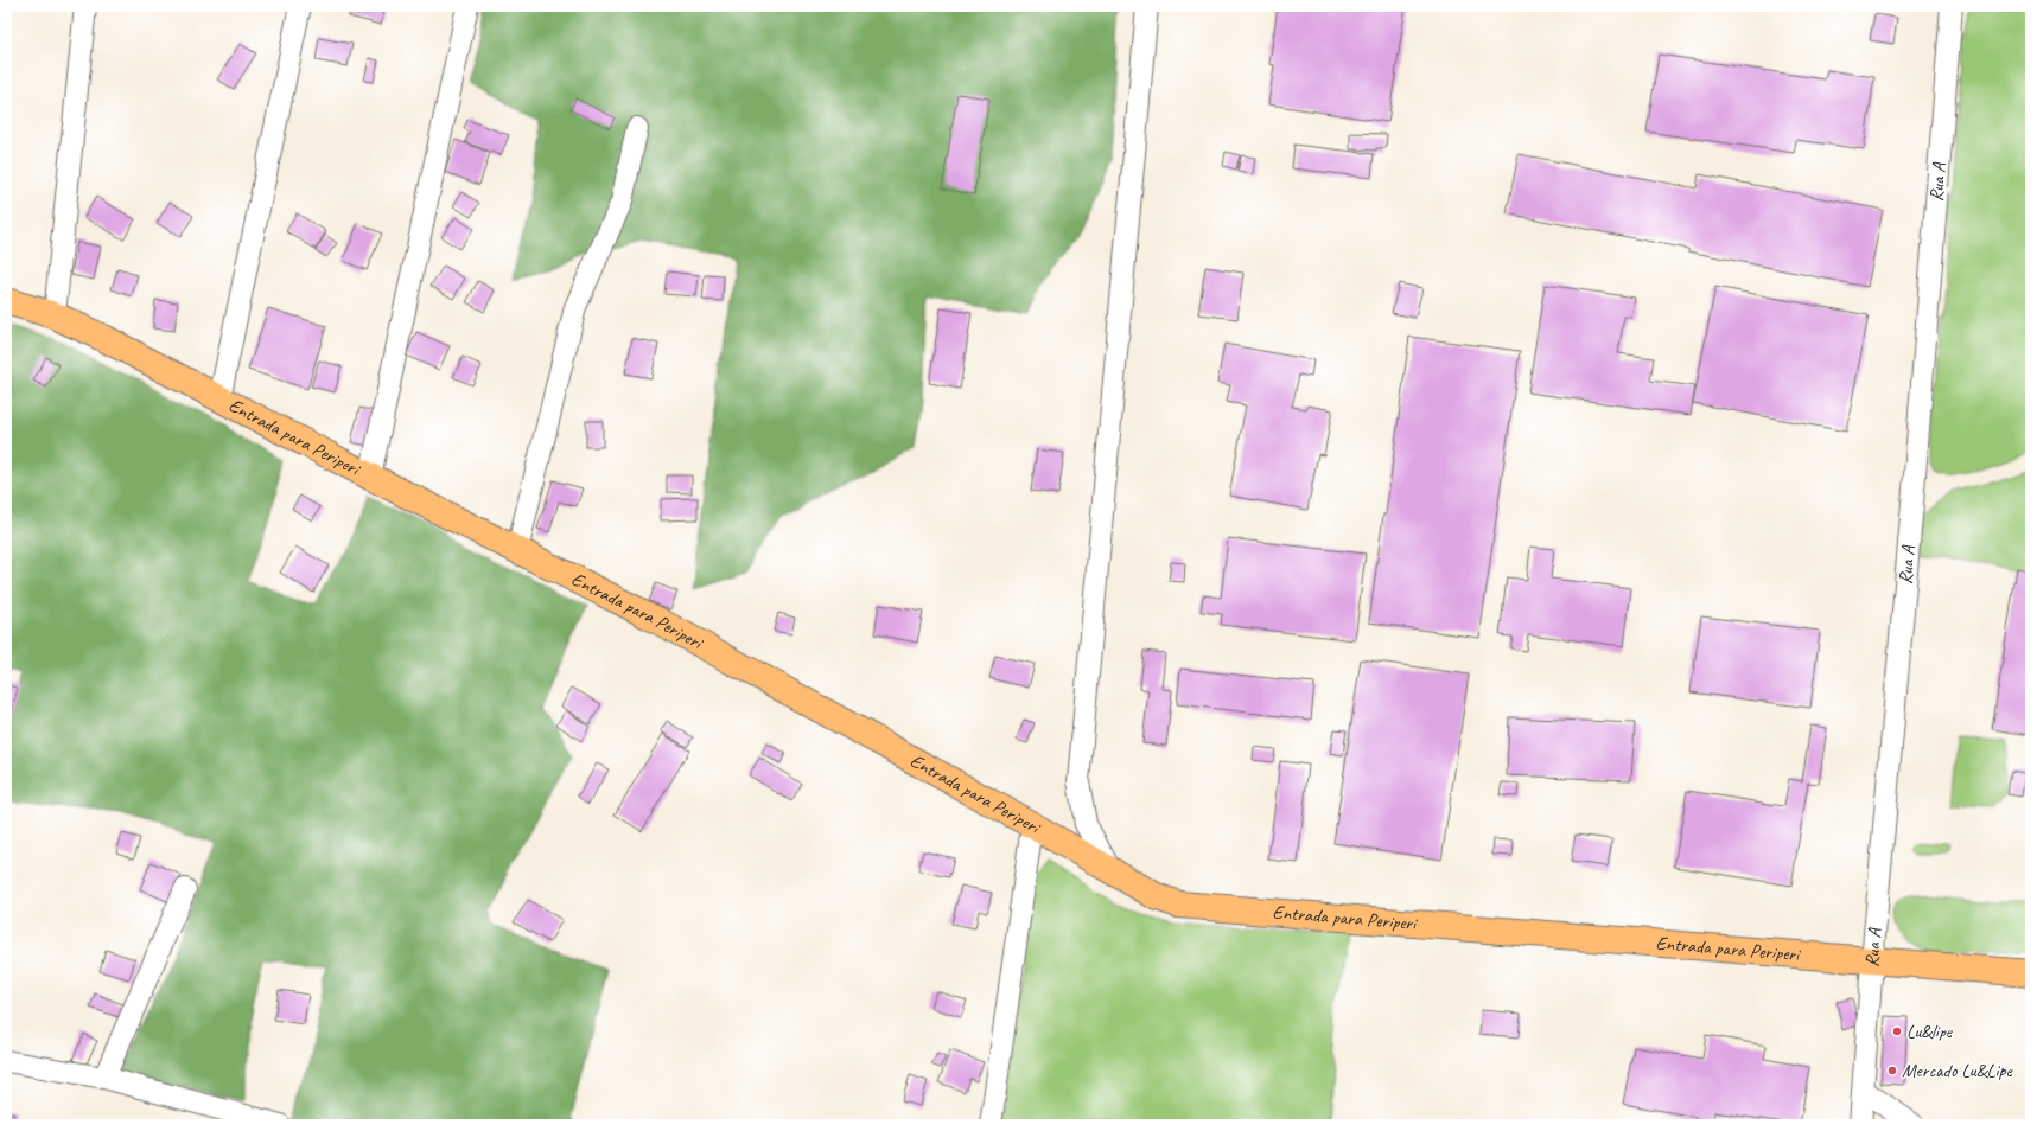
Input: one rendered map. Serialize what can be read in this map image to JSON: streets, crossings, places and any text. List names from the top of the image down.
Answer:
{
  "streets": {
    "main road": ["Entrada para Periperi"],
    "street": ["Rua A"]
  },
  "crossings": [
    ["Rua A", "Entrada para Periperi"]
  ],
  "places": ["Lu&lipe", "Mercado Lu&Lipe"]
}
